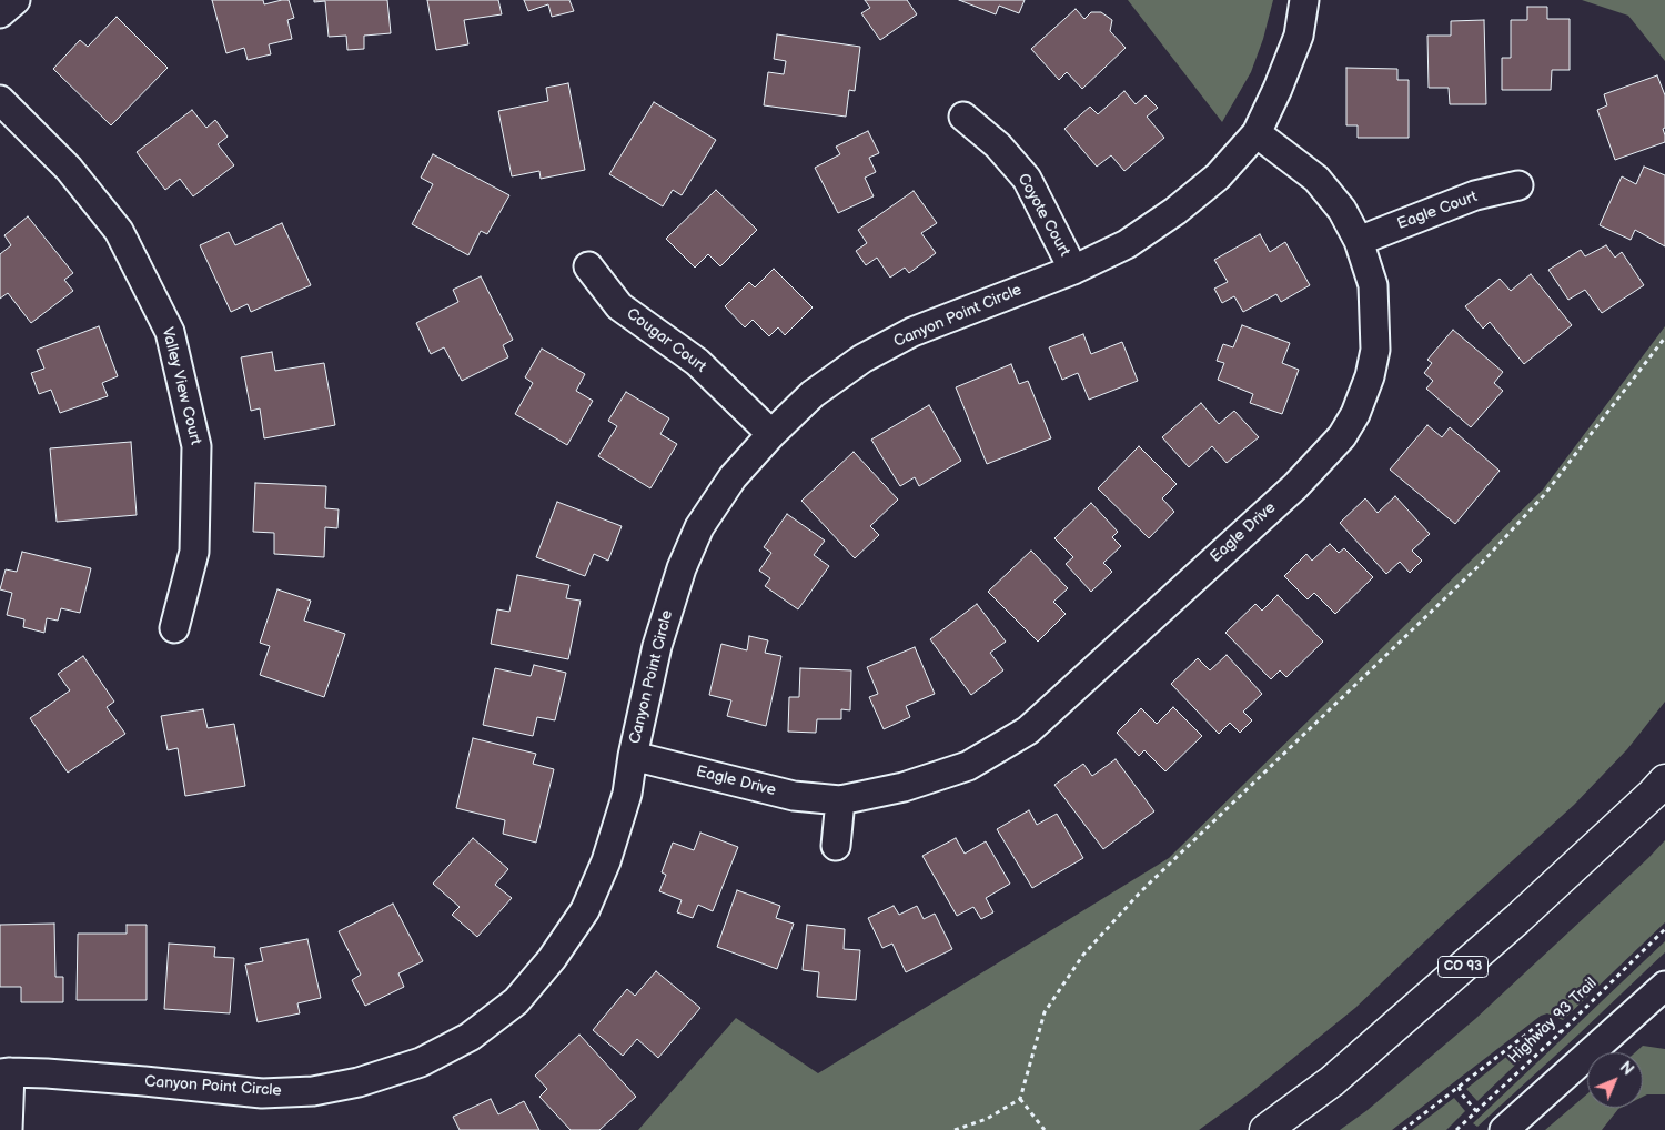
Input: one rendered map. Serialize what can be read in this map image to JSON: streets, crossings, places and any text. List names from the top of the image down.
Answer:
{
  "streets": {
    "highway": ["CO 93"],
    "street": [
      "Eagle Court",
      "Coyote Court",
      "Canyon Point Circle",
      "Cougar Court",
      "Valley View Court",
      "Eagle Drive"
    ],
    "path": ["Highway 93 Trail"]
  },
  "crossings": [
    ["Eagle Court", "Eagle Drive"],
    ["Coyote Court", "Canyon Point Circle"],
    ["Canyon Point Circle", "Cougar Court"],
    ["Canyon Point Circle", "Eagle Drive"]
  ],
  "north": "top right"
}
